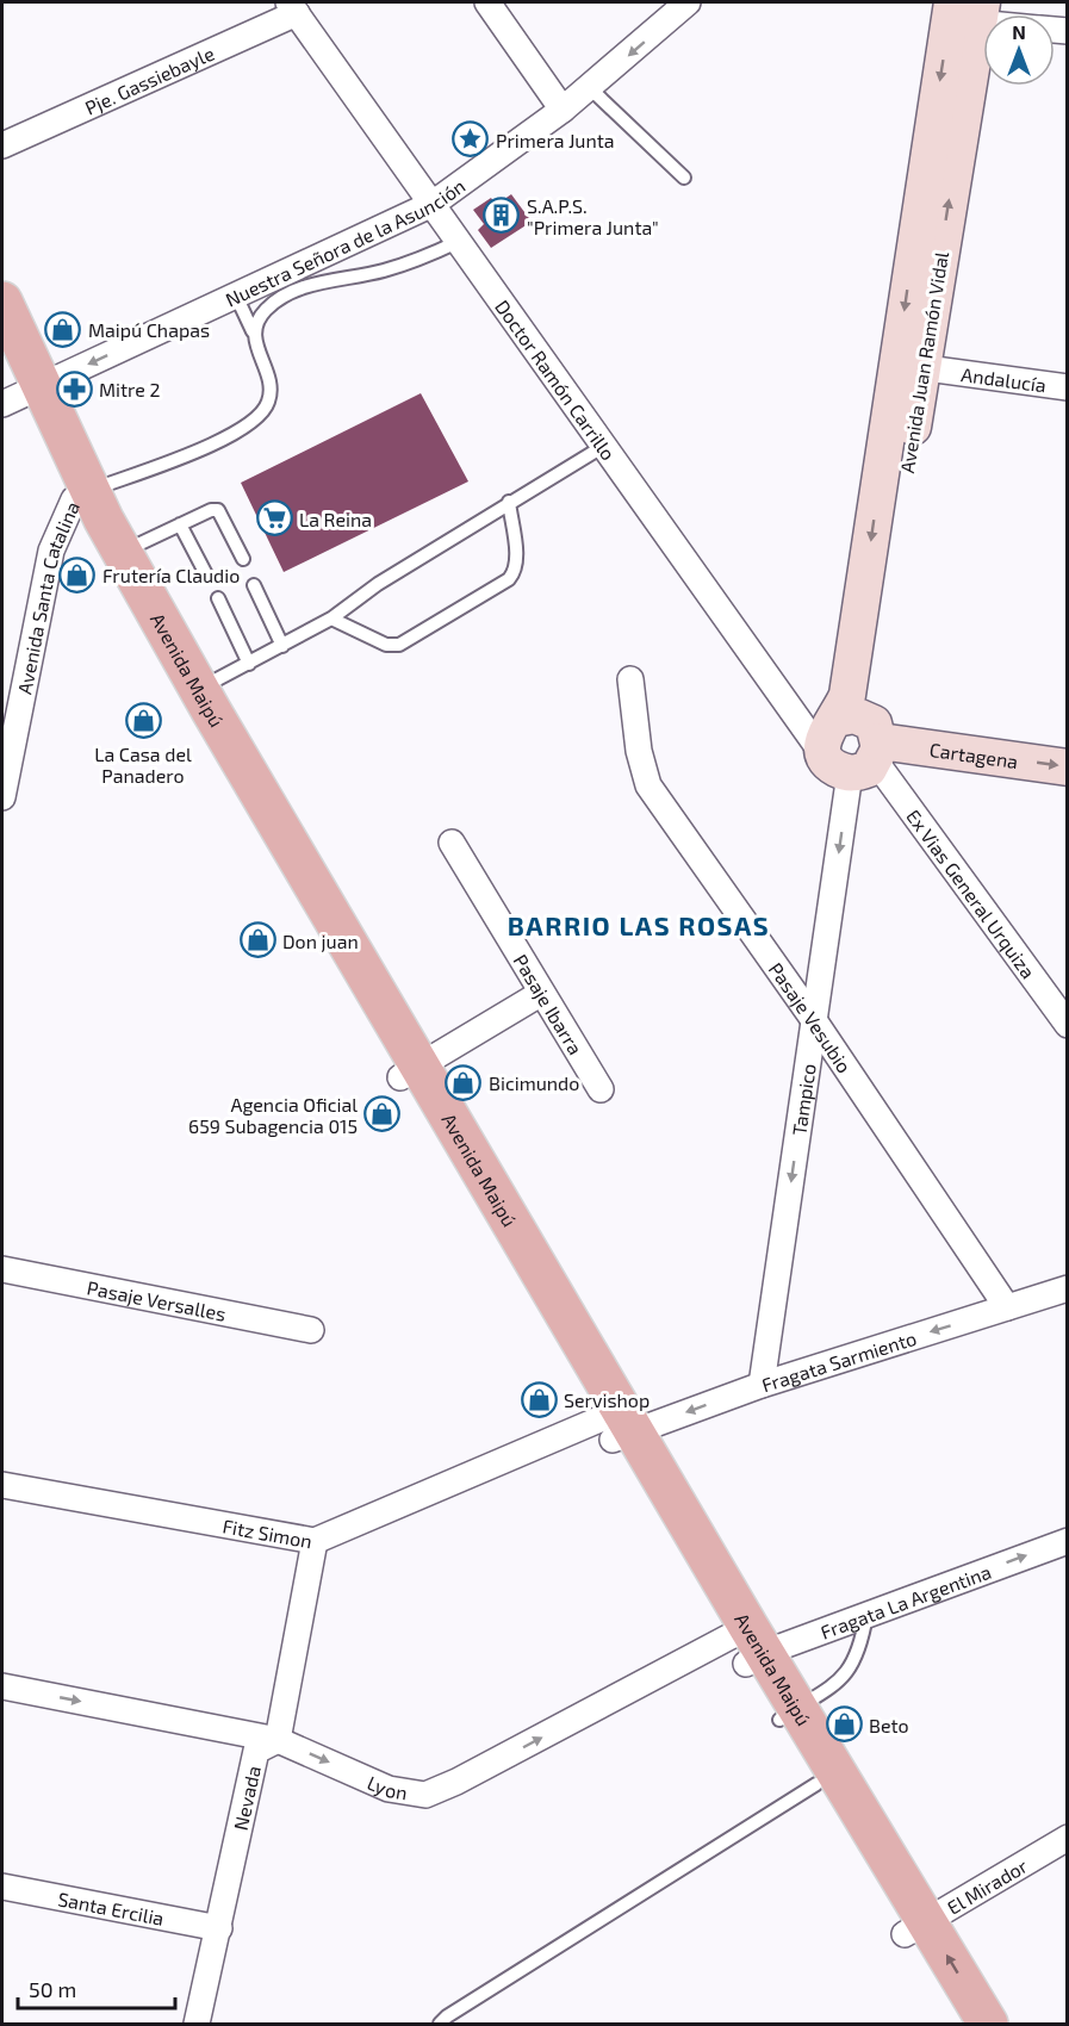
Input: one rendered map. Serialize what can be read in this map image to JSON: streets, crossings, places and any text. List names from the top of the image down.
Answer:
{
  "streets": {
    "main road": ["Avenida Juan Ramón Vidal", "Avenida Maipú", "Cartagena"],
    "street": [
      "Pje. Gassiebayle",
      "Nuestra Señora de la Asunción",
      "Doctor Ramón Carrillo",
      "Andalucía",
      "Avenida Santa Catalina",
      "Ex Vias General Urquiza",
      "Pasaje Ibarra",
      "Pasaje Vesubio",
      "Tampico",
      "Pasaje Versalles",
      "Fragata Sarmiento",
      "Fitz Simon",
      "Fragata La Argentina",
      "Lyon",
      "Nevada",
      "El Mirador",
      "Santa Ercilia"
    ]
  },
  "crossings": [
    ["Pje. Gassiebayle", "Doctor Ramón Carrillo"],
    ["Nuestra Señora de la Asunción", "Doctor Ramón Carrillo"],
    ["Nuestra Señora de la Asunción", "Avenida Maipú"],
    ["Avenida Juan Ramón Vidal", "Doctor Ramón Carrillo"],
    ["Avenida Juan Ramón Vidal", "Andalucía"],
    ["Avenida Juan Ramón Vidal", "Cartagena"],
    ["Avenida Juan Ramón Vidal", "Ex Vias General Urquiza"],
    ["Avenida Juan Ramón Vidal", "Tampico"],
    ["Doctor Ramón Carrillo", "Cartagena"],
    ["Doctor Ramón Carrillo", "Ex Vias General Urquiza"],
    ["Doctor Ramón Carrillo", "Tampico"],
    ["Avenida Santa Catalina", "Avenida Maipú"],
    ["Avenida Maipú", "Fragata Sarmiento"],
    ["Avenida Maipú", "Fitz Simon"],
    ["Avenida Maipú", "Fragata La Argentina"],
    ["Avenida Maipú", "Lyon"],
    ["Avenida Maipú", "El Mirador"],
    ["Cartagena", "Ex Vias General Urquiza"],
    ["Cartagena", "Tampico"],
    ["Ex Vias General Urquiza", "Tampico"],
    ["Pasaje Vesubio", "Tampico"],
    ["Pasaje Vesubio", "Fragata Sarmiento"],
    ["Tampico", "Fragata Sarmiento"],
    ["Fragata Sarmiento", "Fitz Simon"],
    ["Fragata La Argentina", "Lyon"],
    ["Lyon", "Nevada"],
    ["Nevada", "Santa Ercilia"]
  ],
  "one_way": [
    "Nuestra Señora de la Asunción",
    "Cartagena",
    "Tampico",
    "Fragata Sarmiento",
    "Fragata La Argentina",
    "Lyon"
  ],
  "districts": ["BARRIO LAS ROSAS"],
  "places": {
    "place": ["Primera Junta"],
    "building": ["S.A.P.S. \"Primera Junta\""],
    "shop": [
      "Maipú Chapas",
      "Frutería Claudio",
      "La Casa del Panadero",
      "Don juan",
      "Bicimundo",
      "Agencia Oficial 659 Subagencia 015",
      "Servishop",
      "Beto"
    ],
    "pharmacy": ["Mitre 2"],
    "supermarket": ["La Reina"]
  },
  "scale_bar": "50 m",
  "north": "top"
}
